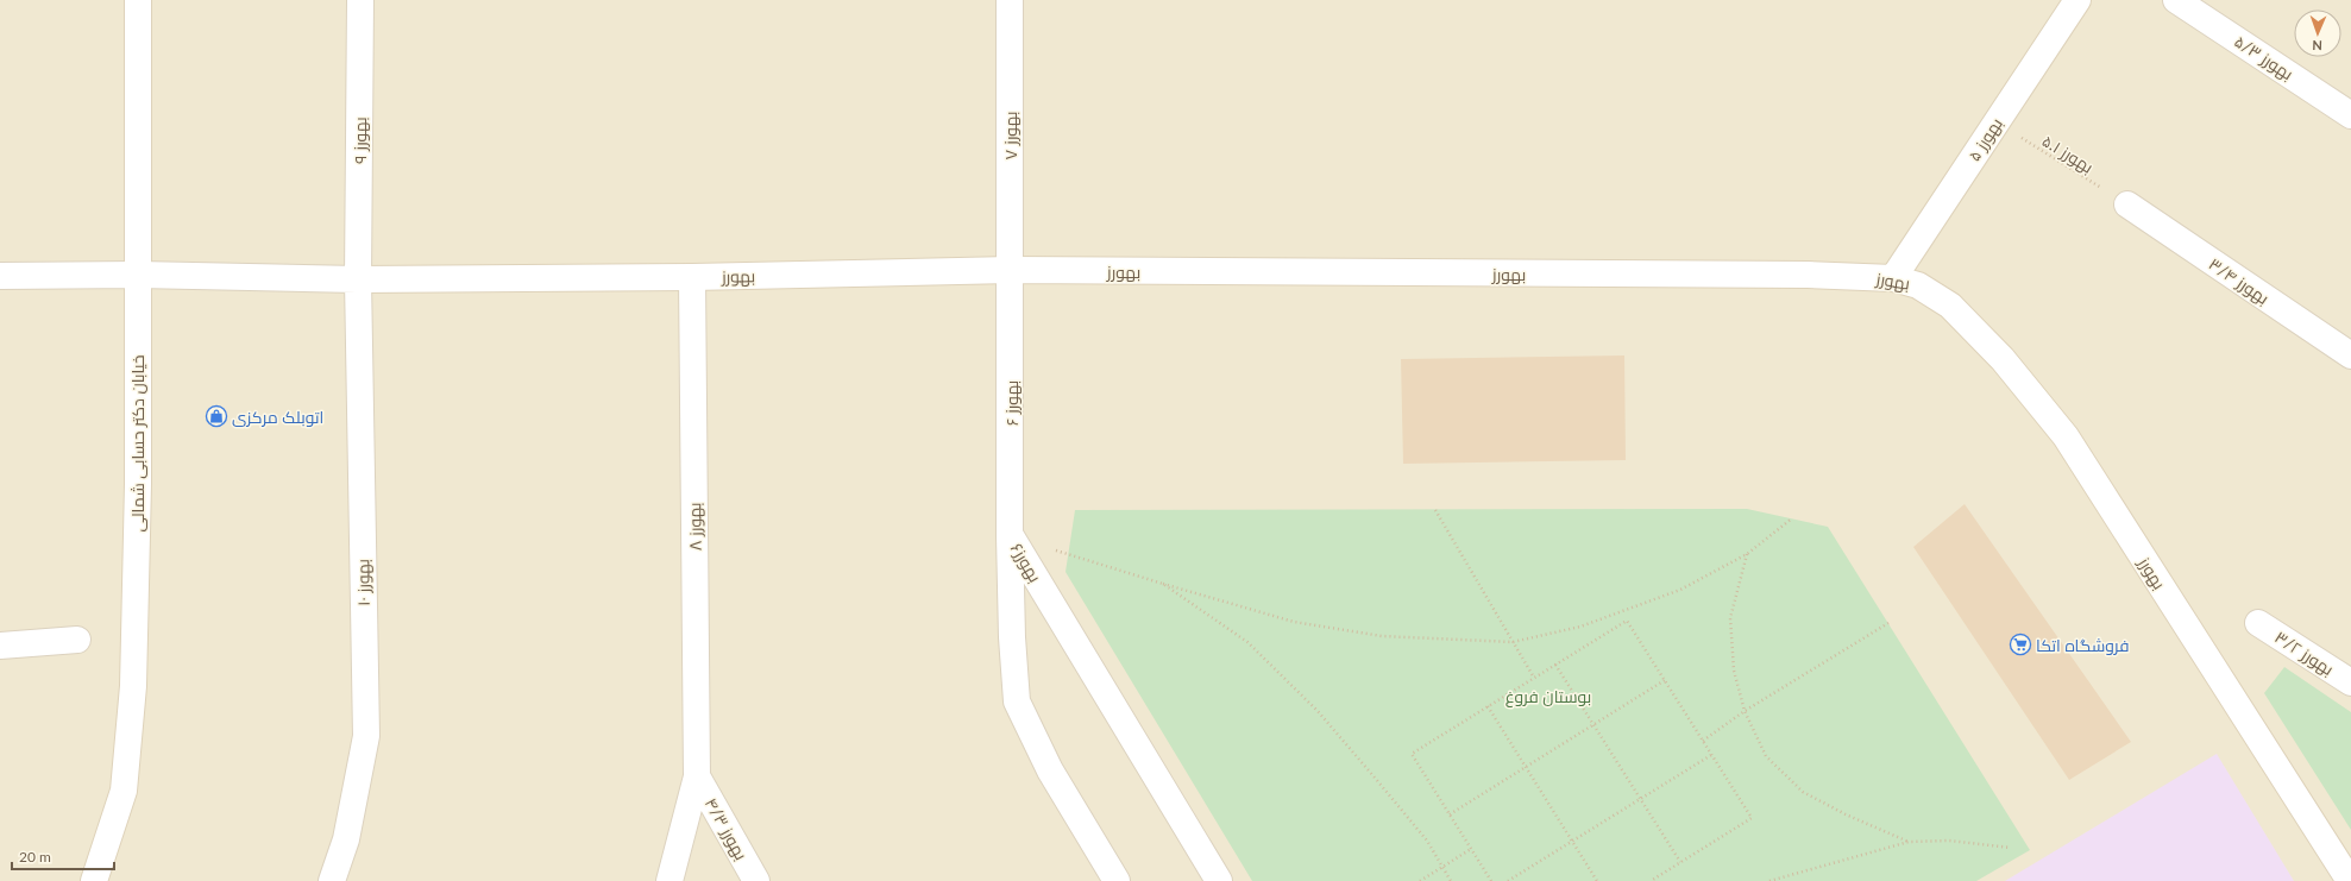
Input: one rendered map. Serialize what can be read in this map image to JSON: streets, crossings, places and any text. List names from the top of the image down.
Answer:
{
  "streets": {
    "street": [
      "بهورز ۵/۳",
      "بهورز ۷",
      "بهورز ۵",
      "بهورز ۹",
      "بهورز",
      "بهورز ۳/۴",
      "بهورز ۶",
      "خیابان دکتر حسابی شمالی",
      "بهورز ۸",
      "بهورز۶",
      "بهورز ۱۰",
      "بهورز ۳/۲",
      "بهورز ۴/۳"
    ],
    "path": ["بهورز ۵.۱"]
  },
  "crossings": [
    ["بهورز ۷", "بهورز"],
    ["بهورز ۷", "بهورز ۶"],
    ["بهورز ۵", "بهورز ۵.۱"],
    ["بهورز ۵", "بهورز"],
    ["بهورز ۹", "بهورز"],
    ["بهورز ۹", "بهورز ۱۰"],
    ["بهورز ۵.۱", "بهورز ۳/۴"],
    ["بهورز", "بهورز ۶"],
    ["بهورز", "خیابان دکتر حسابی شمالی"],
    ["بهورز", "بهورز ۸"],
    ["بهورز", "بهورز ۱۰"],
    ["بهورز ۶", "بهورز۶"],
    ["بهورز ۸", "بهورز ۴/۳"]
  ],
  "parks": ["بوستان فروغ"],
  "places": {
    "shop": ["اتوبلک مرکزی"],
    "supermarket": ["فروشگاه اتکا"]
  },
  "scale_bar": "20 m",
  "north": "bottom"
}
